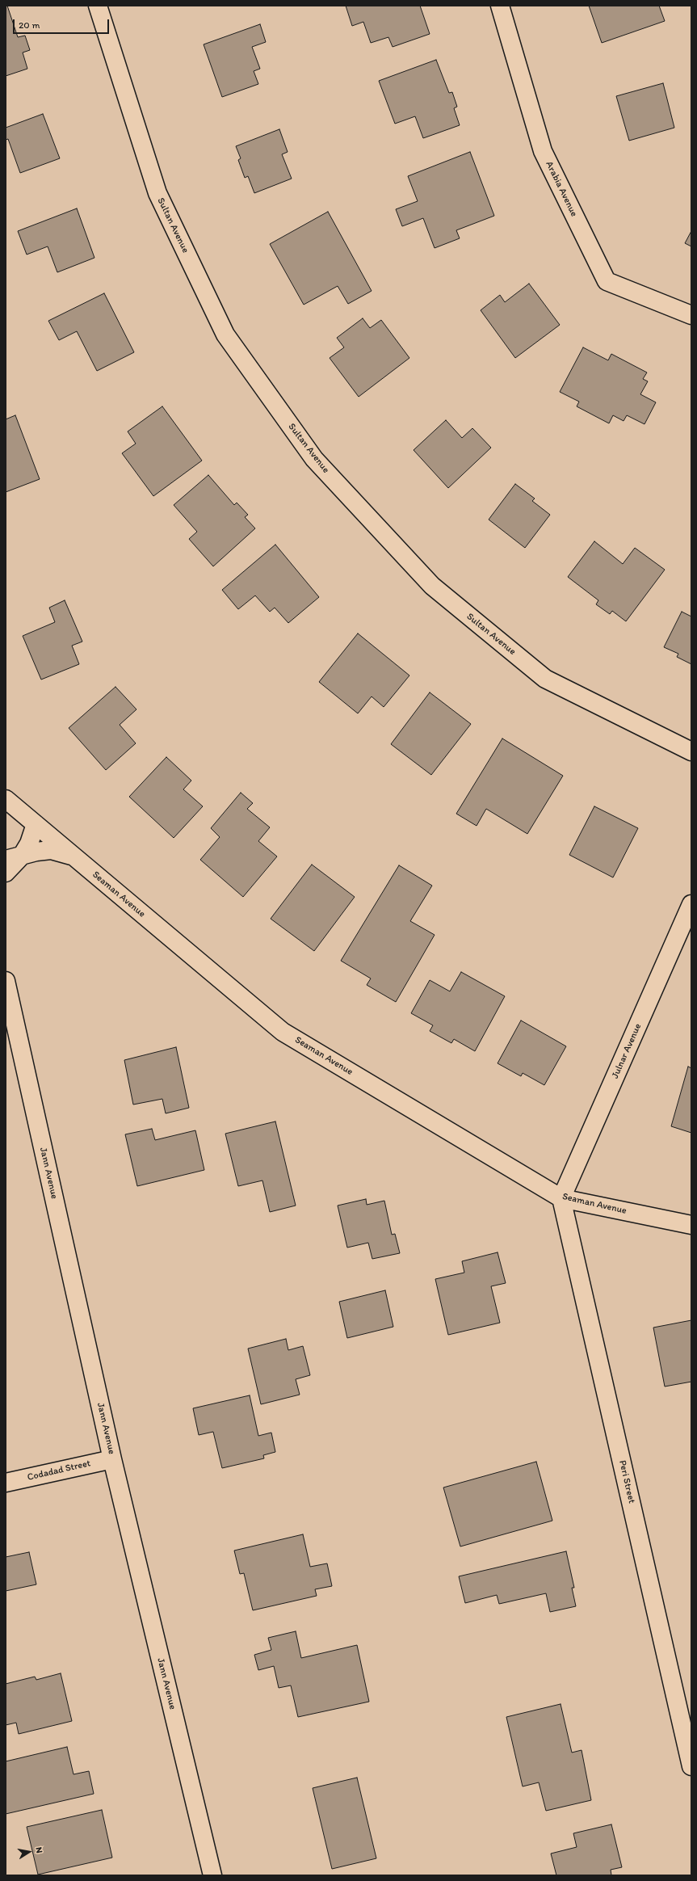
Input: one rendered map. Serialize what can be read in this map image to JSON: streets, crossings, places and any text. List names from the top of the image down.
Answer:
{
  "streets": {
    "street": [
      "Arabia Avenue",
      "Sultan Avenue",
      "Seaman Avenue",
      "Julnar Avenue",
      "Jann Avenue",
      "Codadad Street",
      "Peri Street"
    ]
  },
  "crossings": [
    ["Seaman Avenue", "Julnar Avenue"],
    ["Seaman Avenue", "Peri Street"],
    ["Julnar Avenue", "Peri Street"],
    ["Jann Avenue", "Codadad Street"]
  ],
  "scale_bar": "20 m",
  "north": "right"
}
